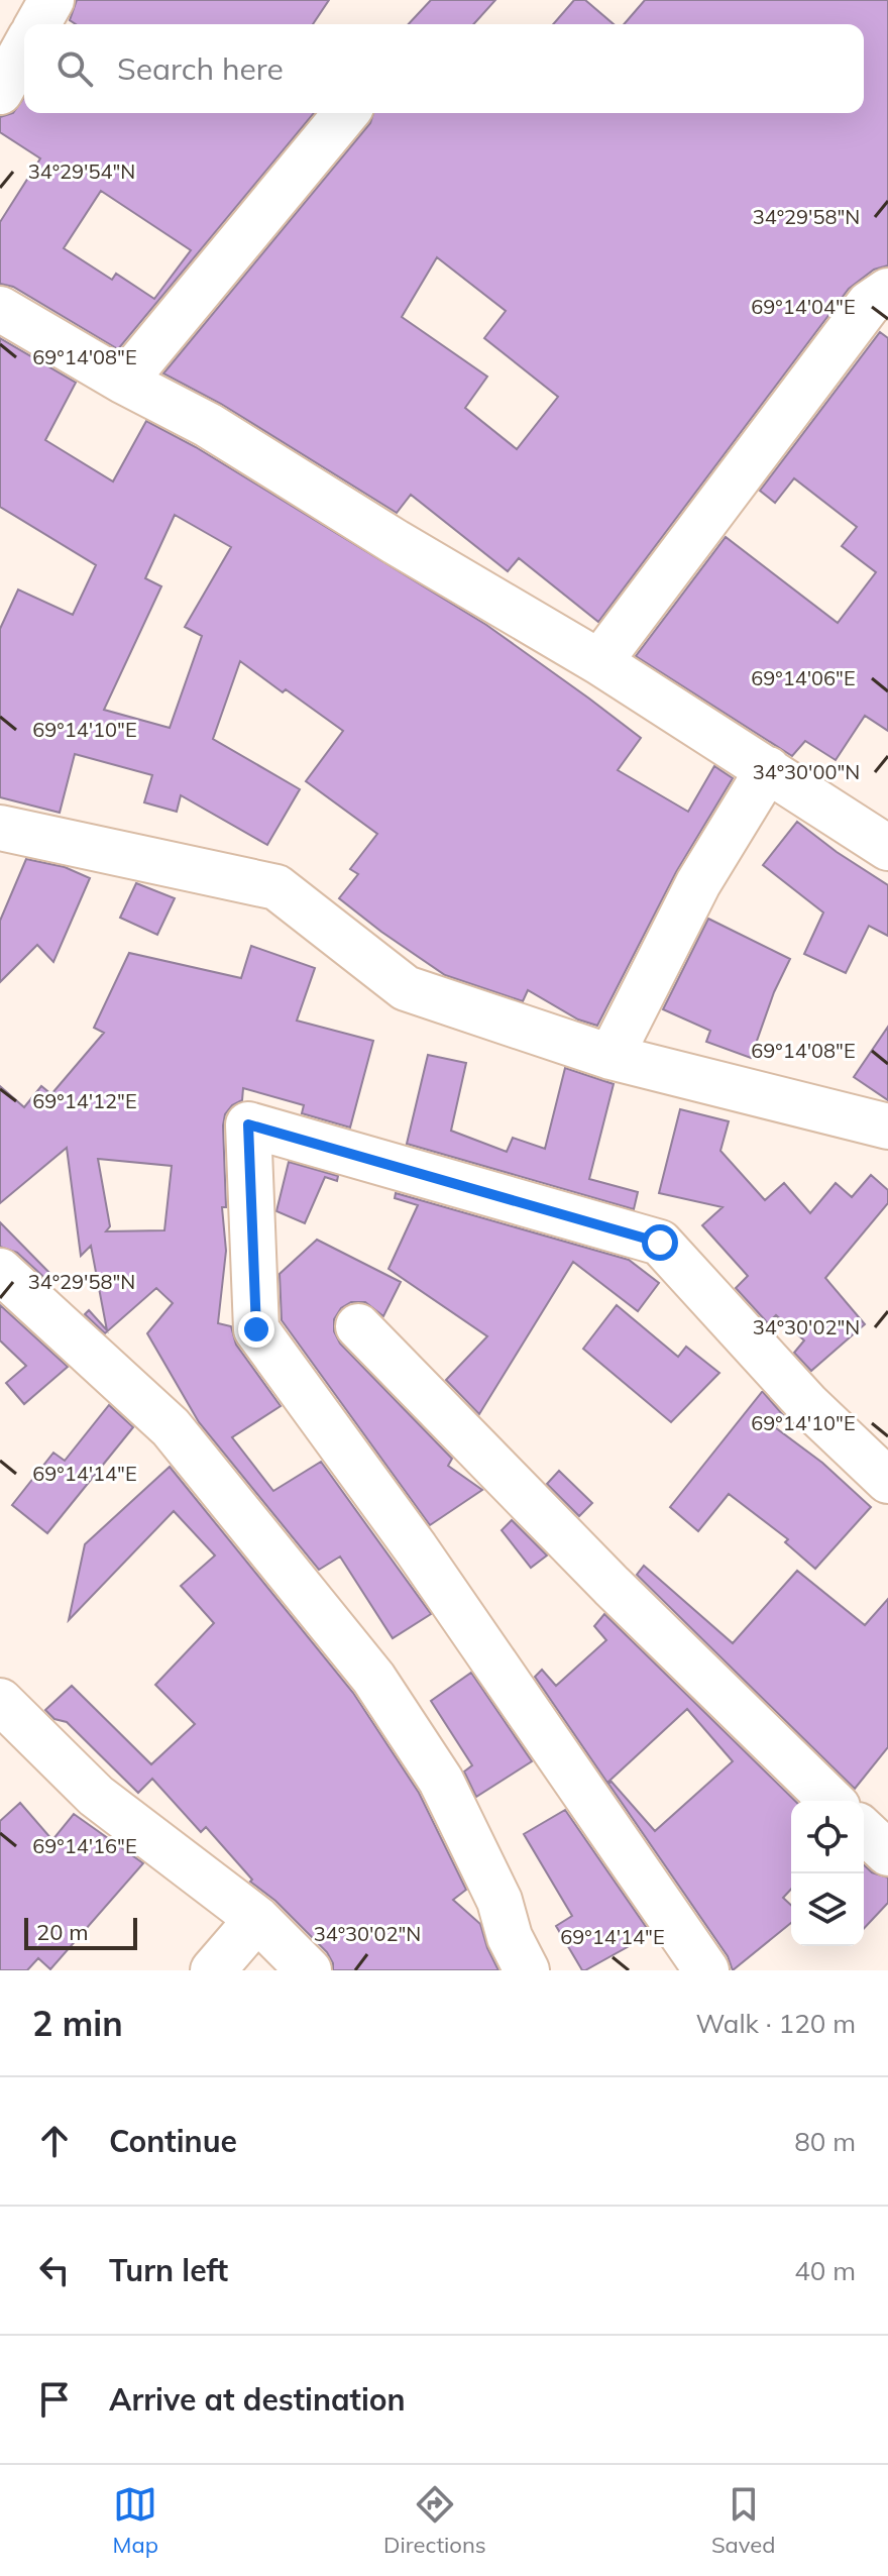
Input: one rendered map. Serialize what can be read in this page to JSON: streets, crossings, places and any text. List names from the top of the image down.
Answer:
{
  "scale_bar": "20 m",
  "page": {
    "search": "Search here",
    "scale": "20 m",
    "heading": ["2 min", "Walk · 120 m"],
    "list": [
      ["Continue", "80 m"],
      ["Turn left", "40 m"],
      "Arrive at destination"
    ],
    "nav": ["Map", "Directions", "Saved"]
  },
  "coordinates": [
    "34°29'54\"N",
    "34°29'58\"N",
    "69°14'04\"E",
    "69°14'08\"E",
    "69°14'06\"E",
    "69°14'10\"E",
    "34°30'00\"N",
    "69°14'12\"E",
    "34°30'02\"N",
    "69°14'14\"E",
    "69°14'16\"E"
  ]
}
